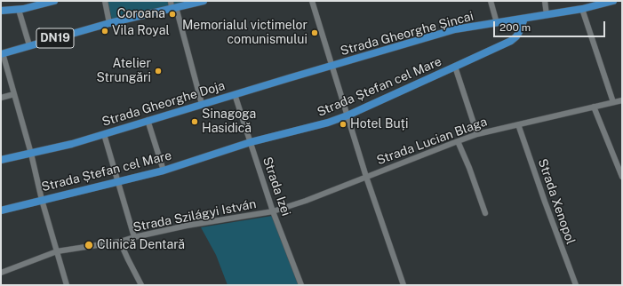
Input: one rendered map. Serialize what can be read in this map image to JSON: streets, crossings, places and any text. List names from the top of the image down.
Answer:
{
  "streets": {
    "main road": [
      "Strada Gheorghe Șincai",
      "DN19",
      "Strada Ștefan cel Mare",
      "Strada Gheorghe Doja"
    ],
    "street": [
      "Strada Lucian Blaga",
      "Strada Izei",
      "Strada Xenopol",
      "Strada Szilágyi István"
    ]
  },
  "crossings": [
    ["Strada Gheorghe Șincai", "Strada Ștefan cel Mare"],
    ["Strada Gheorghe Șincai", "Strada Gheorghe Doja"],
    ["Strada Ștefan cel Mare", "Strada Izei"],
    ["Strada Gheorghe Doja", "Strada Izei"],
    ["Strada Lucian Blaga", "Strada Izei"],
    ["Strada Lucian Blaga", "Strada Xenopol"],
    ["Strada Lucian Blaga", "Strada Szilágyi István"],
    ["Strada Izei", "Strada Szilágyi István"]
  ],
  "places": [
    "Coroana",
    "Vila Royal",
    "Memorialul victimelor comunismului",
    "Atelier Strungări",
    "Sinagoga Hasidică",
    "Hotel Buți",
    "Clinică Dentară"
  ],
  "scale_bar": "200 m"
}
